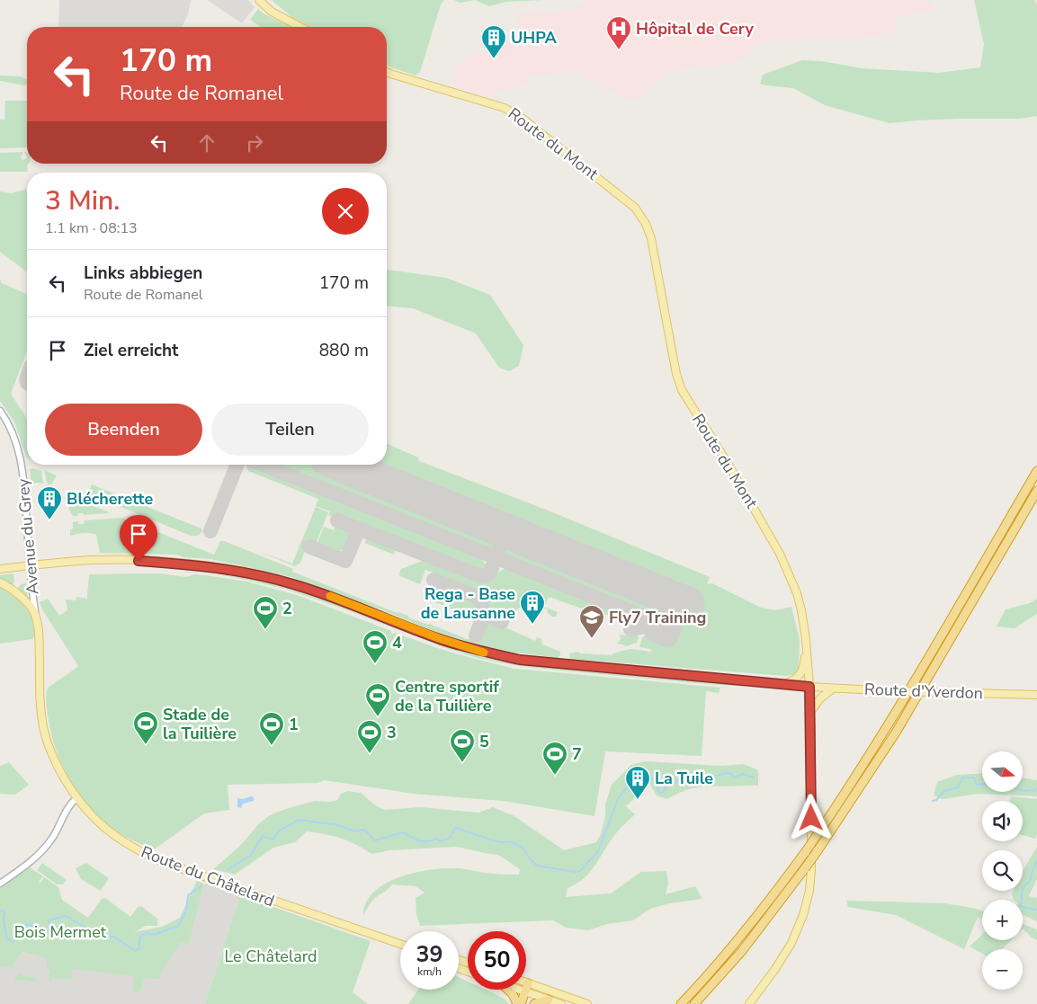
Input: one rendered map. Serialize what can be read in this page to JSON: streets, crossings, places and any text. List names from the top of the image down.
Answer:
{
  "streets": {
    "main road": ["Route du Mont", "Route d'Yverdon", "Route du Châtelard"],
    "street": ["Avenue du Grey"]
  },
  "crossings": [
    ["Route du Mont", "Route d'Yverdon"],
    ["Avenue du Grey", "Route d'Yverdon"],
    ["Avenue du Grey", "Route du Châtelard"]
  ],
  "parks": ["Bois Mermet", "Le Châtelard"],
  "places": {
    "hospital": ["Hôpital de Cery"],
    "building": [
      "UHPA",
      "Blécherette",
      "Rega - Base de Lausanne",
      "La Tuile"
    ],
    "sports": [
      "2",
      "4",
      "Centre sportif de la Tuilière",
      "Stade de la Tuilière",
      "1",
      "3",
      "5",
      "7"
    ],
    "school or university": ["Fly7 Training"]
  },
  "north": "right",
  "page": {
    "turn": ["170 m", "Route de Romanel"],
    "heading": ["3 Min.", "1.1 km · 08:13"],
    "list": [
      {
        "name": "Links abbiegen",
        "note": "Route de Romanel",
        "value": "170 m"
      },
      {
        "name": "Ziel erreicht",
        "value": "880 m"
      }
    ],
    "buttons": ["Beenden", "Teilen"],
    "map_buttons": ["+", "−"],
    "speed": "39 km/h",
    "limit": "50"
  }
}
